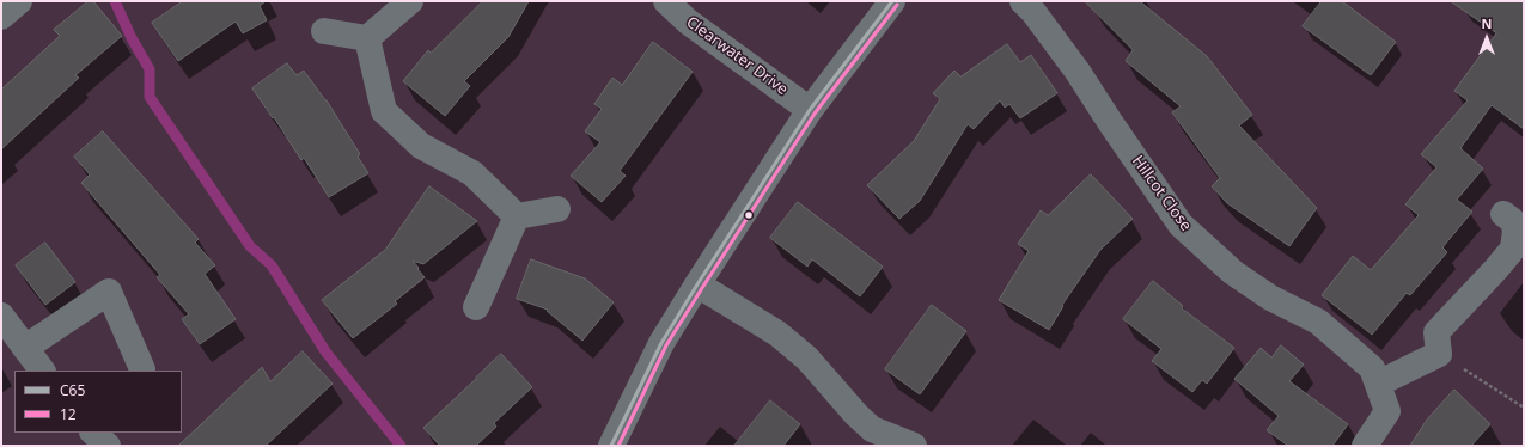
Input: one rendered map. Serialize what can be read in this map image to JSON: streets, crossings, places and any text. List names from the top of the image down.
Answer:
{
  "streets": {
    "street": ["Clearwater Drive", "Hillcot Close"]
  },
  "lines": ["transit line C65", "transit line 12"],
  "legend": ["C65", "12"],
  "north": "top"
}
